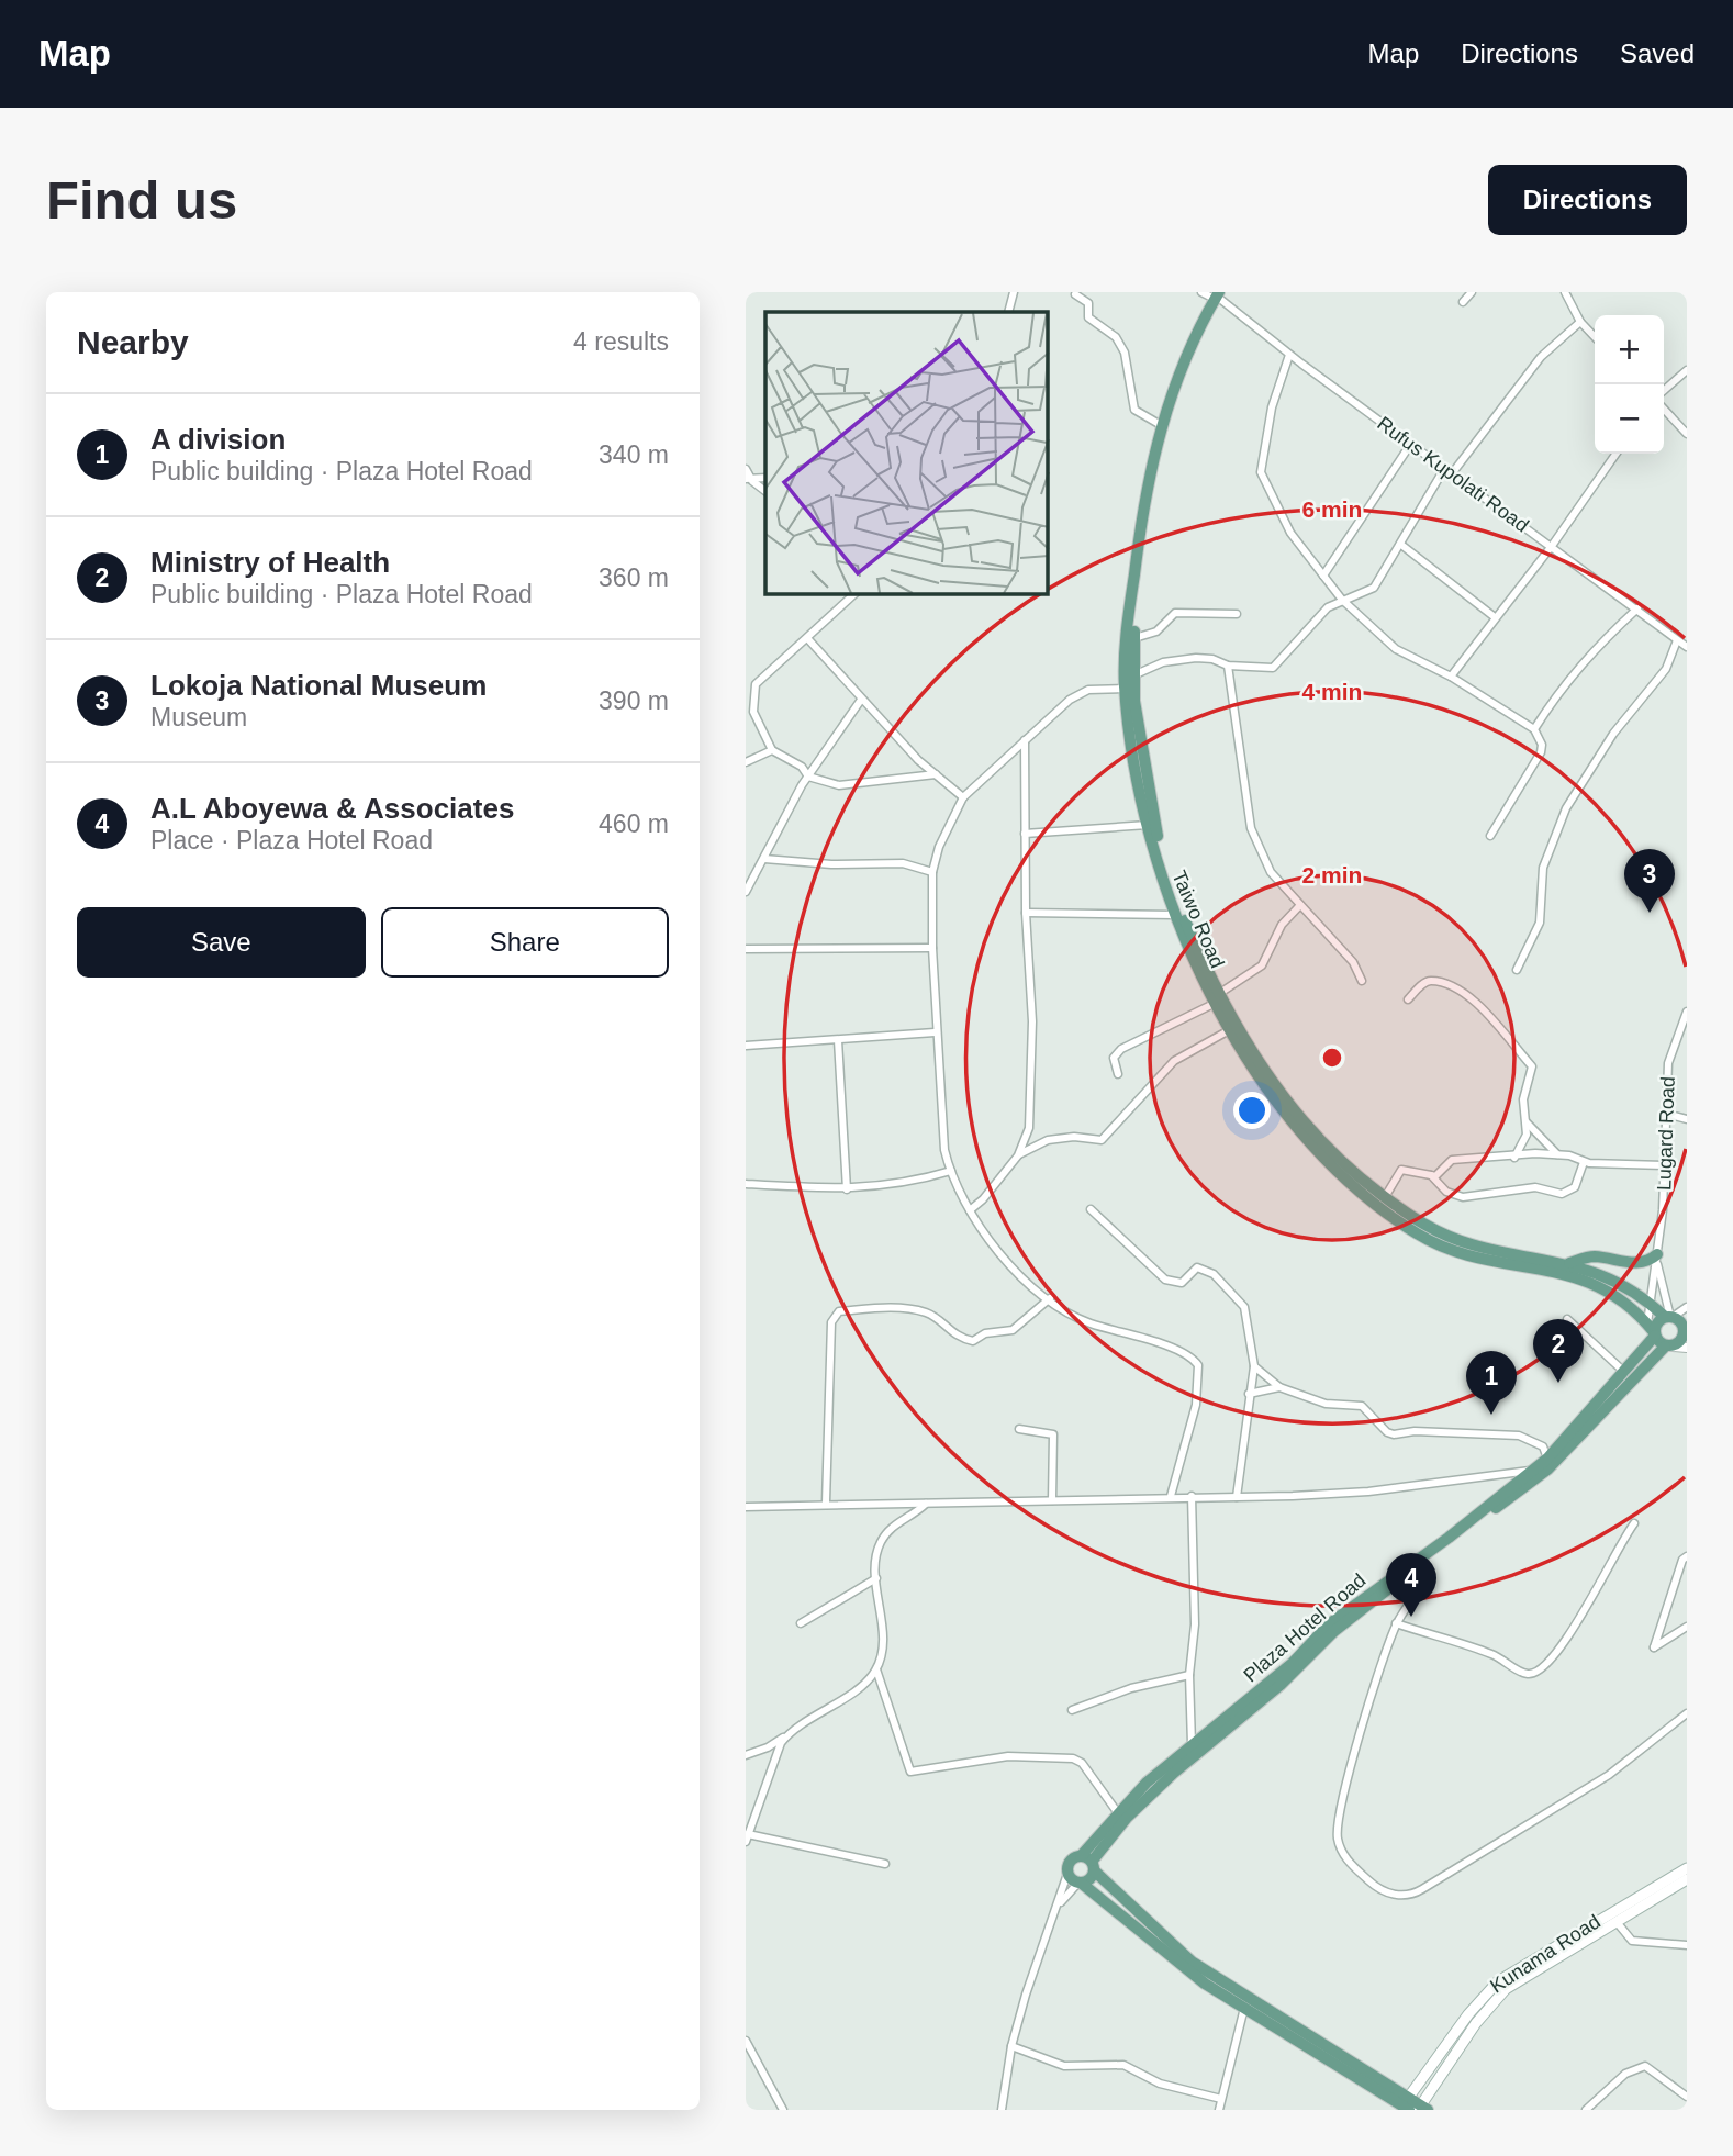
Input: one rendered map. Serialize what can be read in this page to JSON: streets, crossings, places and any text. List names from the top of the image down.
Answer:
{
  "streets": {
    "main road": ["Taiwo Road", "Plaza Hotel Road", "Kunama Road"],
    "street": ["Rufus Kupolati Road", "Lugard Road"]
  },
  "crossings": [
    ["Rufus Kupolati Road", "Taiwo Road"],
    ["Taiwo Road", "Plaza Hotel Road"]
  ],
  "page": {
    "header": "Map",
    "nav": ["Map", "Directions", "Saved"],
    "buttons": [
      "Directions",
      ["Save", "Share"]
    ],
    "title": "Find us",
    "heading": ["Nearby", "4 results"],
    "map_buttons": ["+", "−"],
    "list": [
      {
        "mark": "1",
        "name": "A division",
        "note": "Public building · Plaza Hotel Road",
        "value": "340 m"
      },
      {
        "mark": "2",
        "name": "Ministry of Health",
        "note": "Public building · Plaza Hotel Road",
        "value": "360 m"
      },
      {
        "mark": "3",
        "name": "Lokoja National Museum",
        "note": "Museum",
        "value": "390 m"
      },
      {
        "mark": "4",
        "name": "A.L Aboyewa & Associates",
        "note": "Place · Plaza Hotel Road",
        "value": "460 m"
      }
    ],
    "pins": [
      "3",
      "2",
      "1",
      "4"
    ]
  },
  "rings": ["6 min", "4 min", "2 min"]
}
